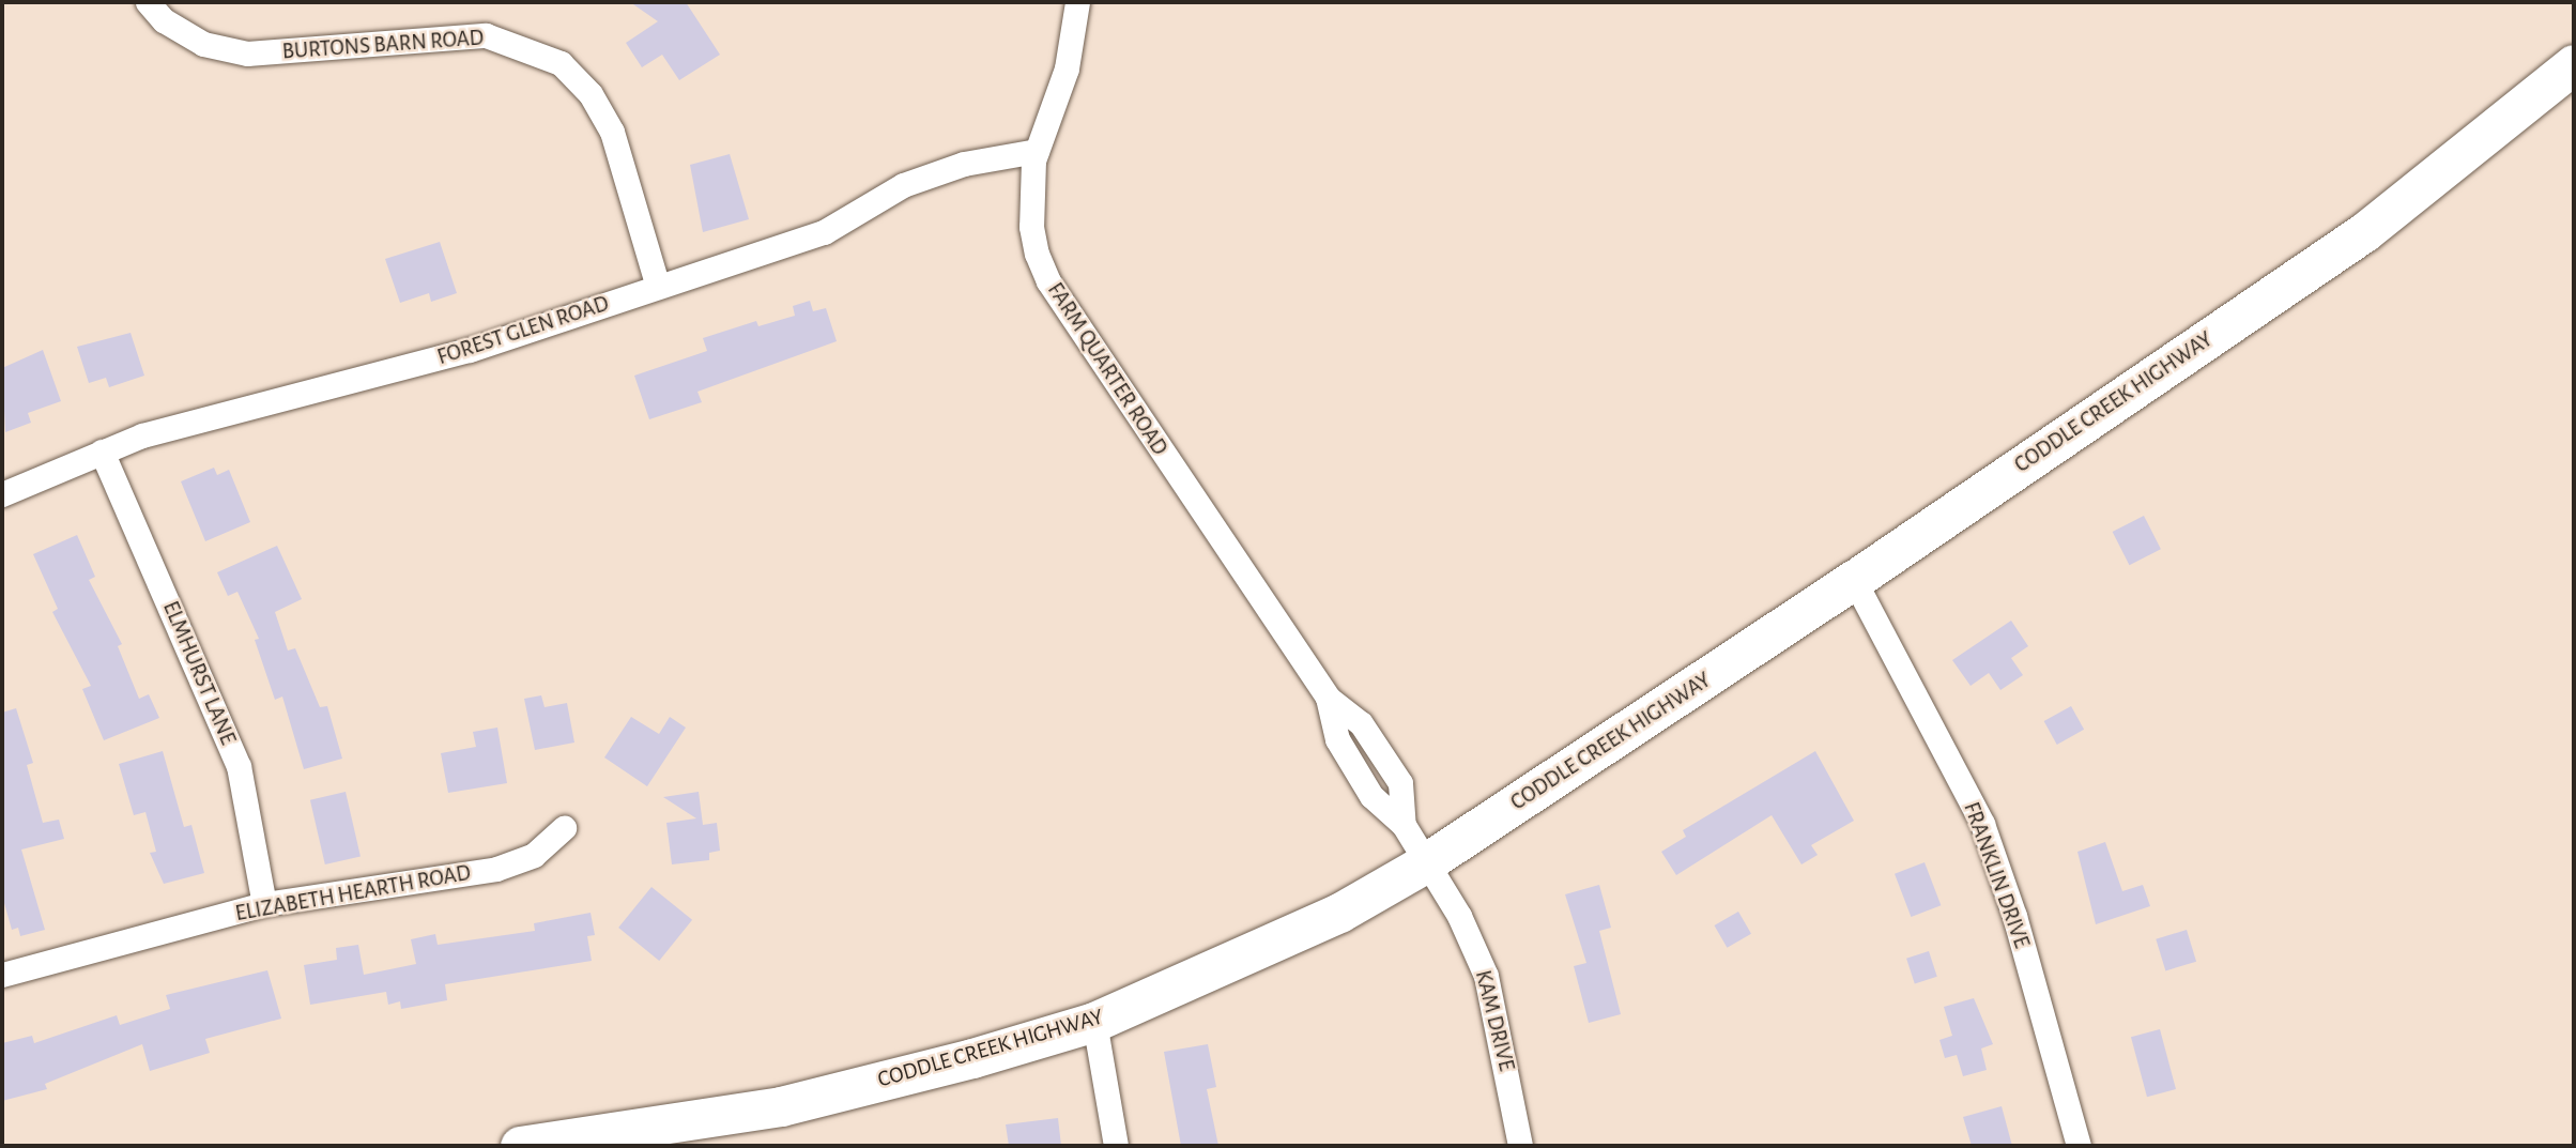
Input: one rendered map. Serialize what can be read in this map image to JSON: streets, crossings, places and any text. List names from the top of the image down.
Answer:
{
  "streets": {
    "main road": ["CODDLE CREEK HIGHWAY"],
    "street": [
      "BURTONS BARN ROAD",
      "FOREST GLEN ROAD",
      "FARM QUARTER ROAD",
      "ELMHURST LANE",
      "FRANKLIN DRIVE",
      "ELIZABETH HEARTH ROAD",
      "KAM DRIVE"
    ]
  },
  "crossings": [
    ["BURTONS BARN ROAD", "FOREST GLEN ROAD"],
    ["FOREST GLEN ROAD", "FARM QUARTER ROAD"],
    ["FOREST GLEN ROAD", "ELMHURST LANE"],
    ["FARM QUARTER ROAD", "CODDLE CREEK HIGHWAY"],
    ["FARM QUARTER ROAD", "KAM DRIVE"],
    ["CODDLE CREEK HIGHWAY", "FRANKLIN DRIVE"],
    ["CODDLE CREEK HIGHWAY", "KAM DRIVE"],
    ["ELMHURST LANE", "ELIZABETH HEARTH ROAD"]
  ]
}
